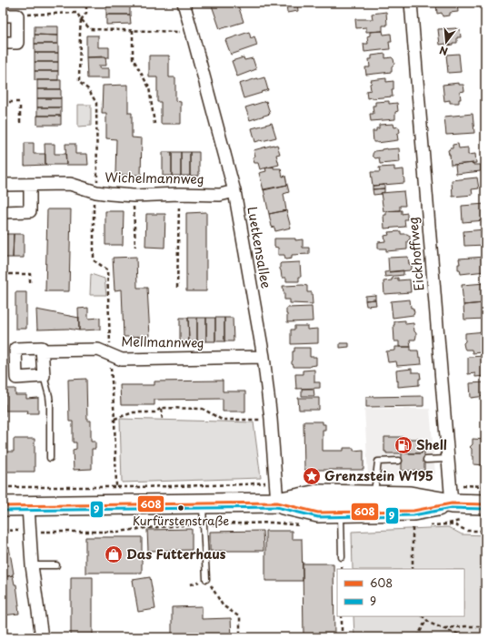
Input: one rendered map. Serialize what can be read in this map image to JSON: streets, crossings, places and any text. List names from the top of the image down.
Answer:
{
  "streets": {
    "street": [
      "Wichelmannweg",
      "Luetkensallee",
      "Eickhoffweg",
      "Mellmannweg"
    ]
  },
  "crossings": [
    ["Wichelmannweg", "Luetkensallee"],
    ["Luetkensallee", "Mellmannweg"]
  ],
  "places": {
    "fuel station": ["Shell"],
    "place": ["Grenzstein W195"],
    "other": ["Kurfürstenstraße"],
    "shop": ["Das Futterhaus"]
  },
  "lines": ["transit line 608", "transit line 9"],
  "legend": ["608", "9"],
  "north": "bottom"
}
